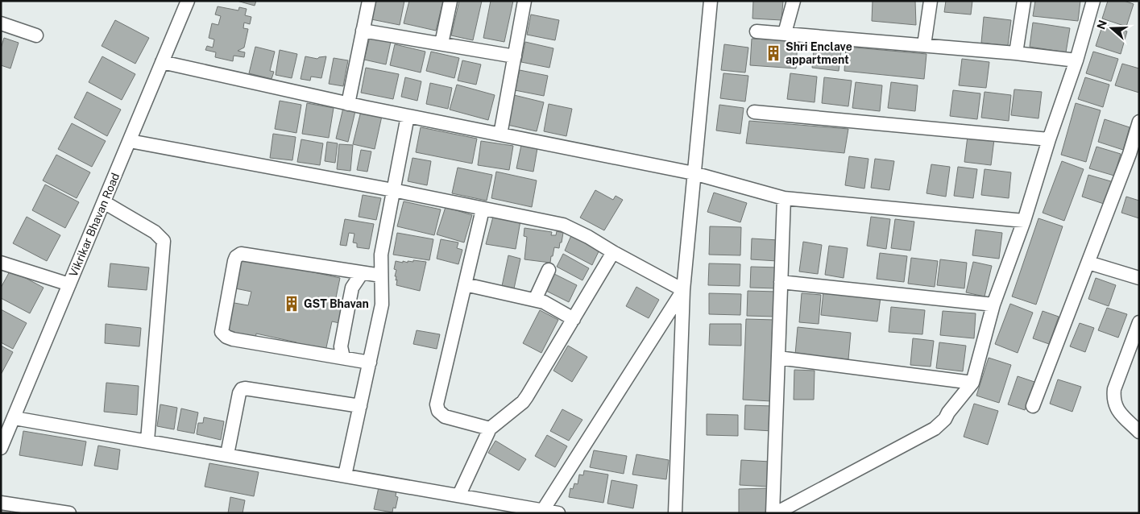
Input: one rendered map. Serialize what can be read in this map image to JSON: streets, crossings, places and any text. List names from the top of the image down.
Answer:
{
  "streets": {
    "street": ["Vikrikar Bhavan Road"]
  },
  "places": {
    "building": ["Shri Enclave appartment", "GST Bhavan"]
  },
  "north": "left"
}
